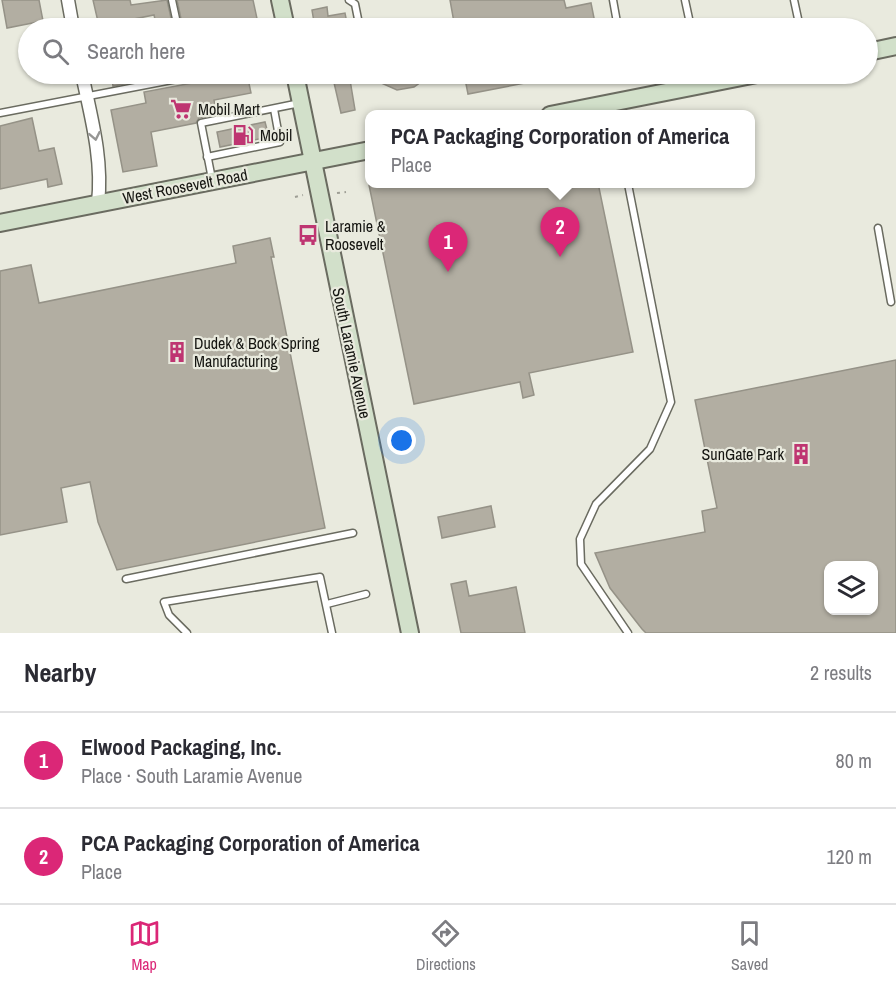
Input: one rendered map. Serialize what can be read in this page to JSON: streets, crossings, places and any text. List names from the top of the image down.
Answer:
{
  "streets": {
    "main road": ["West Roosevelt Road", "South Laramie Avenue"]
  },
  "crossings": [
    ["West Roosevelt Road", "South Laramie Avenue"]
  ],
  "places": {
    "supermarket": ["Mobil Mart"],
    "fuel station": ["Mobil"],
    "bus stop": ["Laramie & Roosevelt"],
    "building": ["Dudek & Bock Spring Manufacturing", "SunGate Park"]
  },
  "page": {
    "search": "Search here",
    "popup": ["PCA Packaging Corporation of America", "Place"],
    "pins": ["2", "1"],
    "heading": ["Nearby", "2 results"],
    "list": [
      {
        "mark": "1",
        "name": "Elwood Packaging, Inc.",
        "note": "Place · South Laramie Avenue",
        "value": "80 m"
      },
      {
        "mark": "2",
        "name": "PCA Packaging Corporation of America",
        "note": "Place",
        "value": "120 m"
      }
    ],
    "nav": ["Map", "Directions", "Saved"]
  }
}
